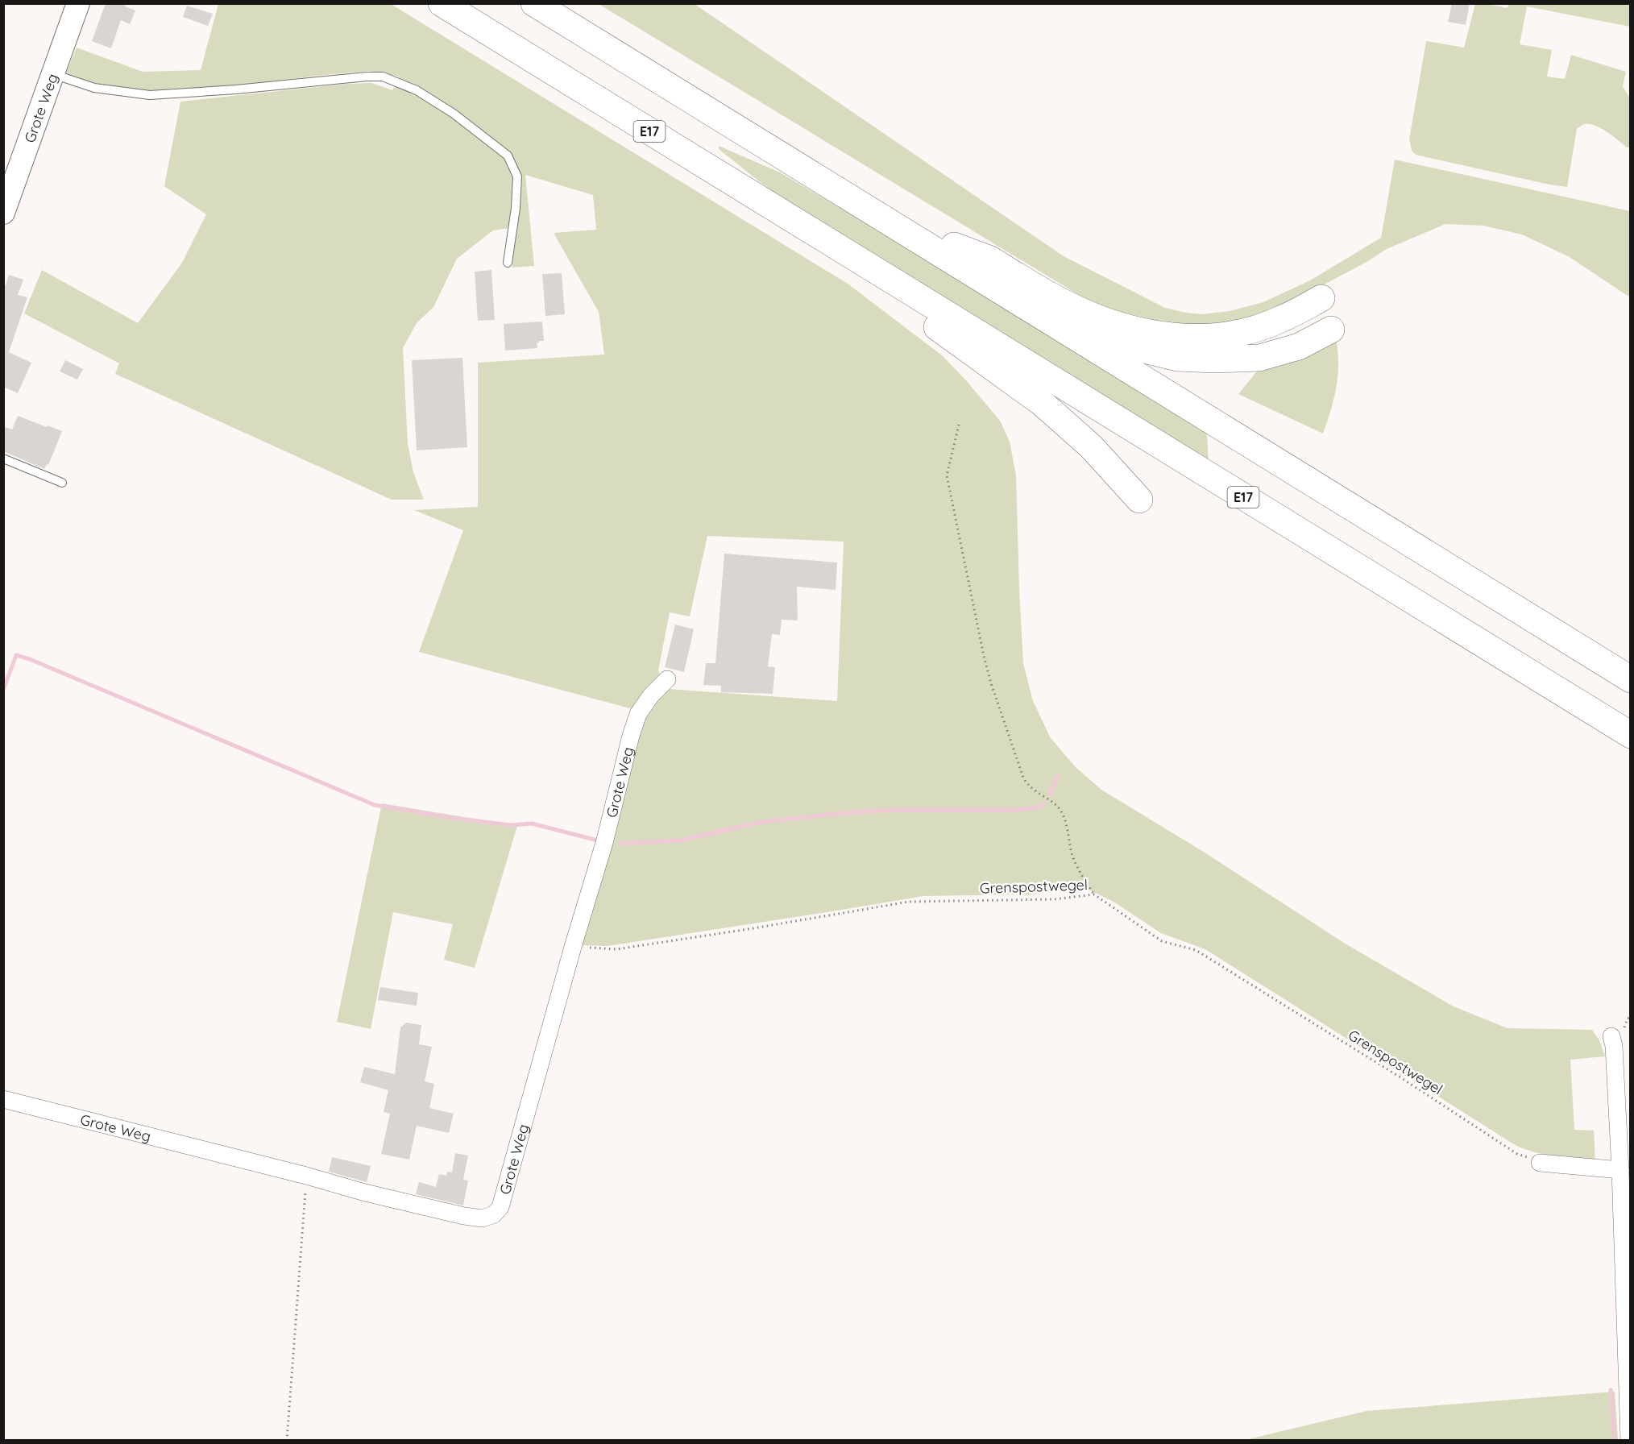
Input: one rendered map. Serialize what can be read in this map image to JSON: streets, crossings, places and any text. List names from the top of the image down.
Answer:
{
  "streets": {
    "highway": ["E17"],
    "main road": ["Grote Weg"],
    "path": ["Grenspostwegel"]
  },
  "crossings": [
    ["Grote Weg", "Grenspostwegel"]
  ]
}
